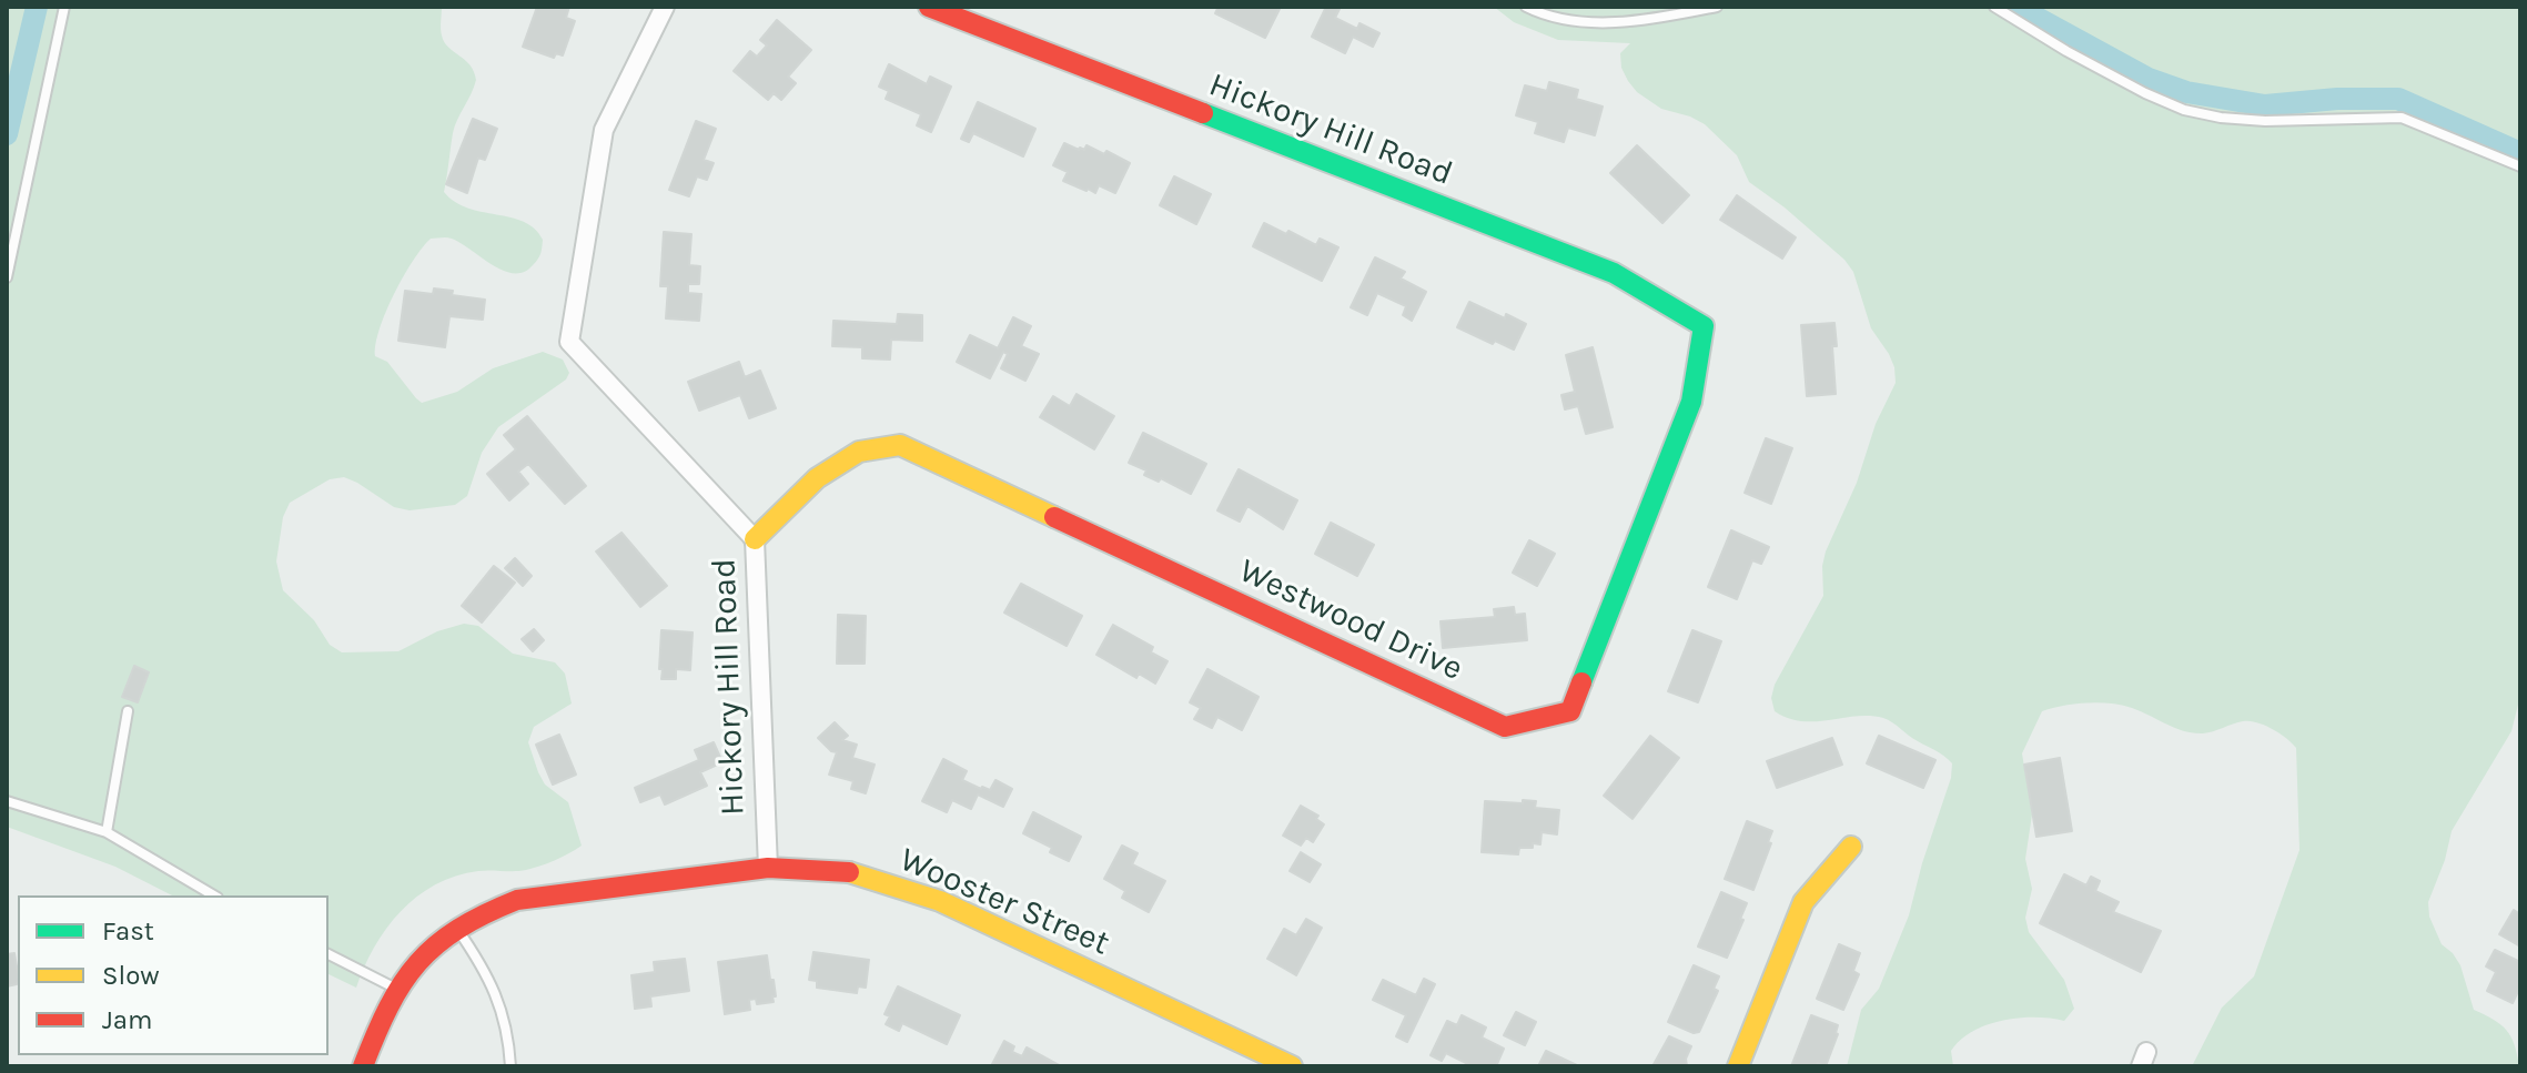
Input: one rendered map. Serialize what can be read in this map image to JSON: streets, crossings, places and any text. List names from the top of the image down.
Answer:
{
  "streets": {
    "street": ["Hickory Hill Road", "Westwood Drive", "Wooster Street"]
  },
  "crossings": [
    ["Hickory Hill Road", "Westwood Drive"],
    ["Hickory Hill Road", "Wooster Street"]
  ],
  "legend": ["Fast", "Slow", "Jam"]
}
